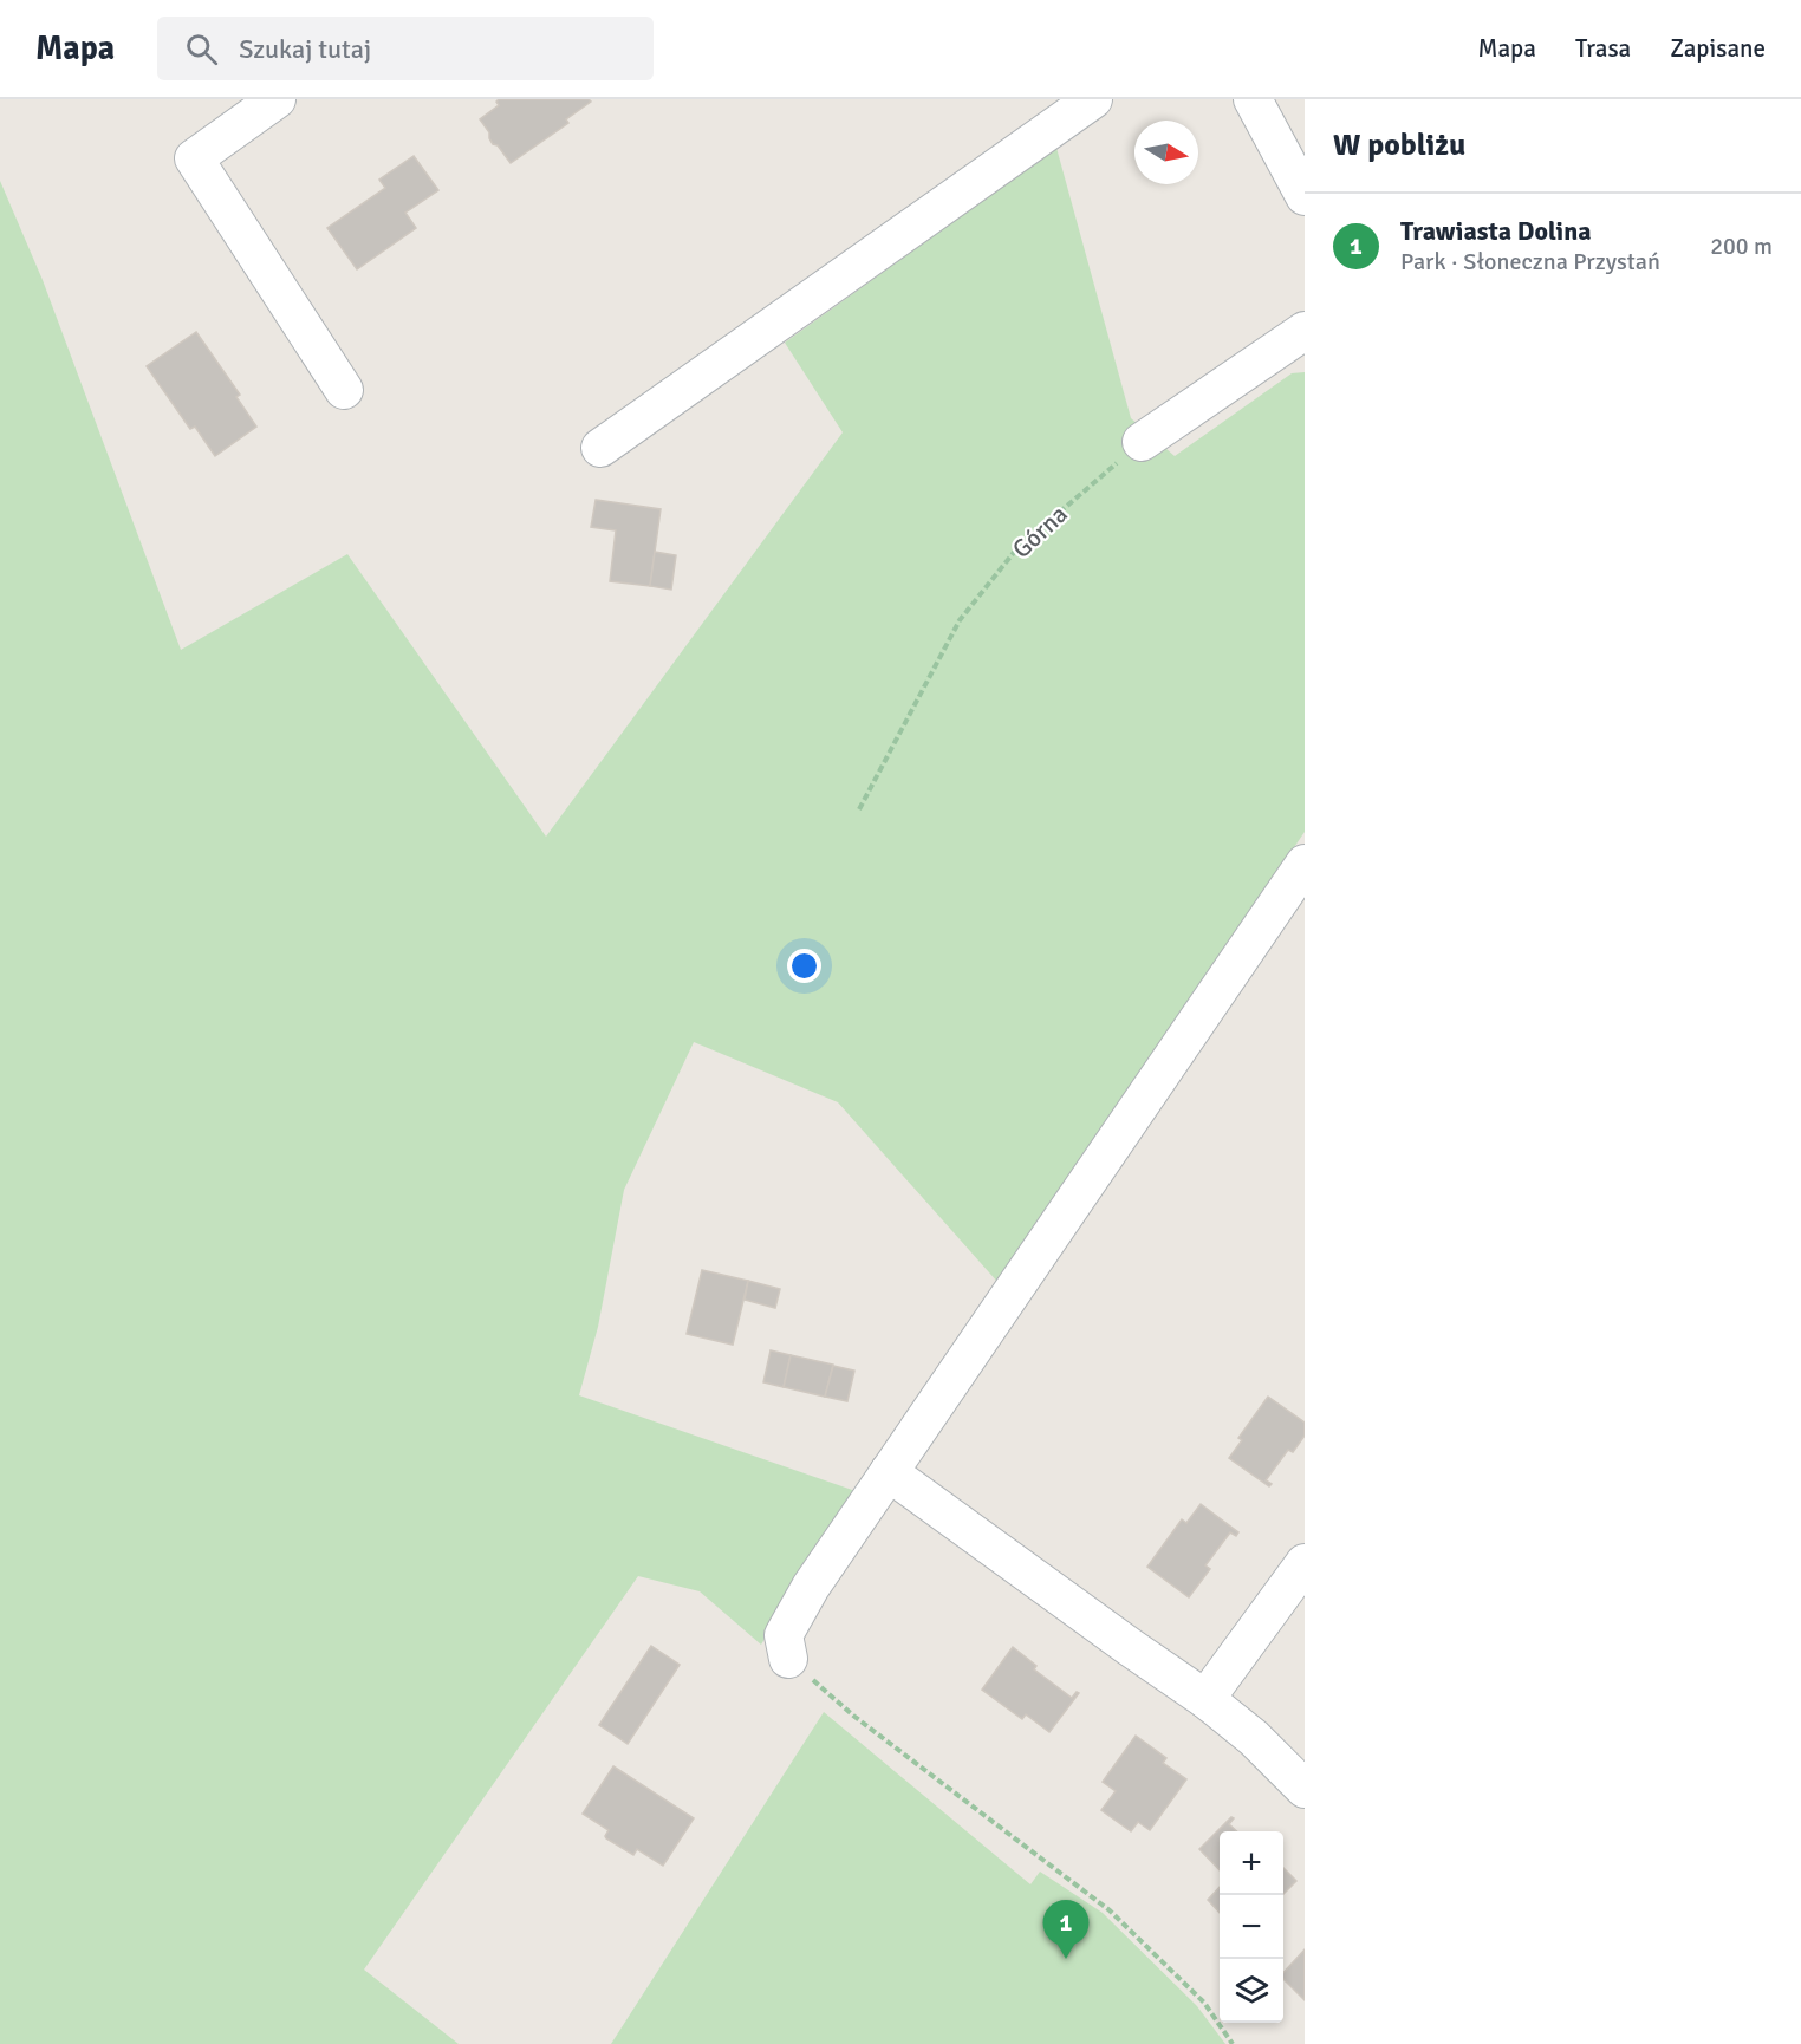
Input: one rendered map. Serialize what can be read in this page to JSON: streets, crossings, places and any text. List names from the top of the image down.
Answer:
{
  "streets": {
    "path": ["Górna"]
  },
  "north": "right",
  "page": {
    "header": "Mapa",
    "search": "Szukaj tutaj",
    "nav": ["Mapa", "Trasa", "Zapisane"],
    "heading": "W pobliżu",
    "list": [
      {
        "mark": "1",
        "name": "Trawiasta Dolina",
        "note": "Park · Słoneczna Przystań",
        "value": "200 m"
      }
    ],
    "map_buttons": ["+", "−"],
    "pins": "1"
  }
}
